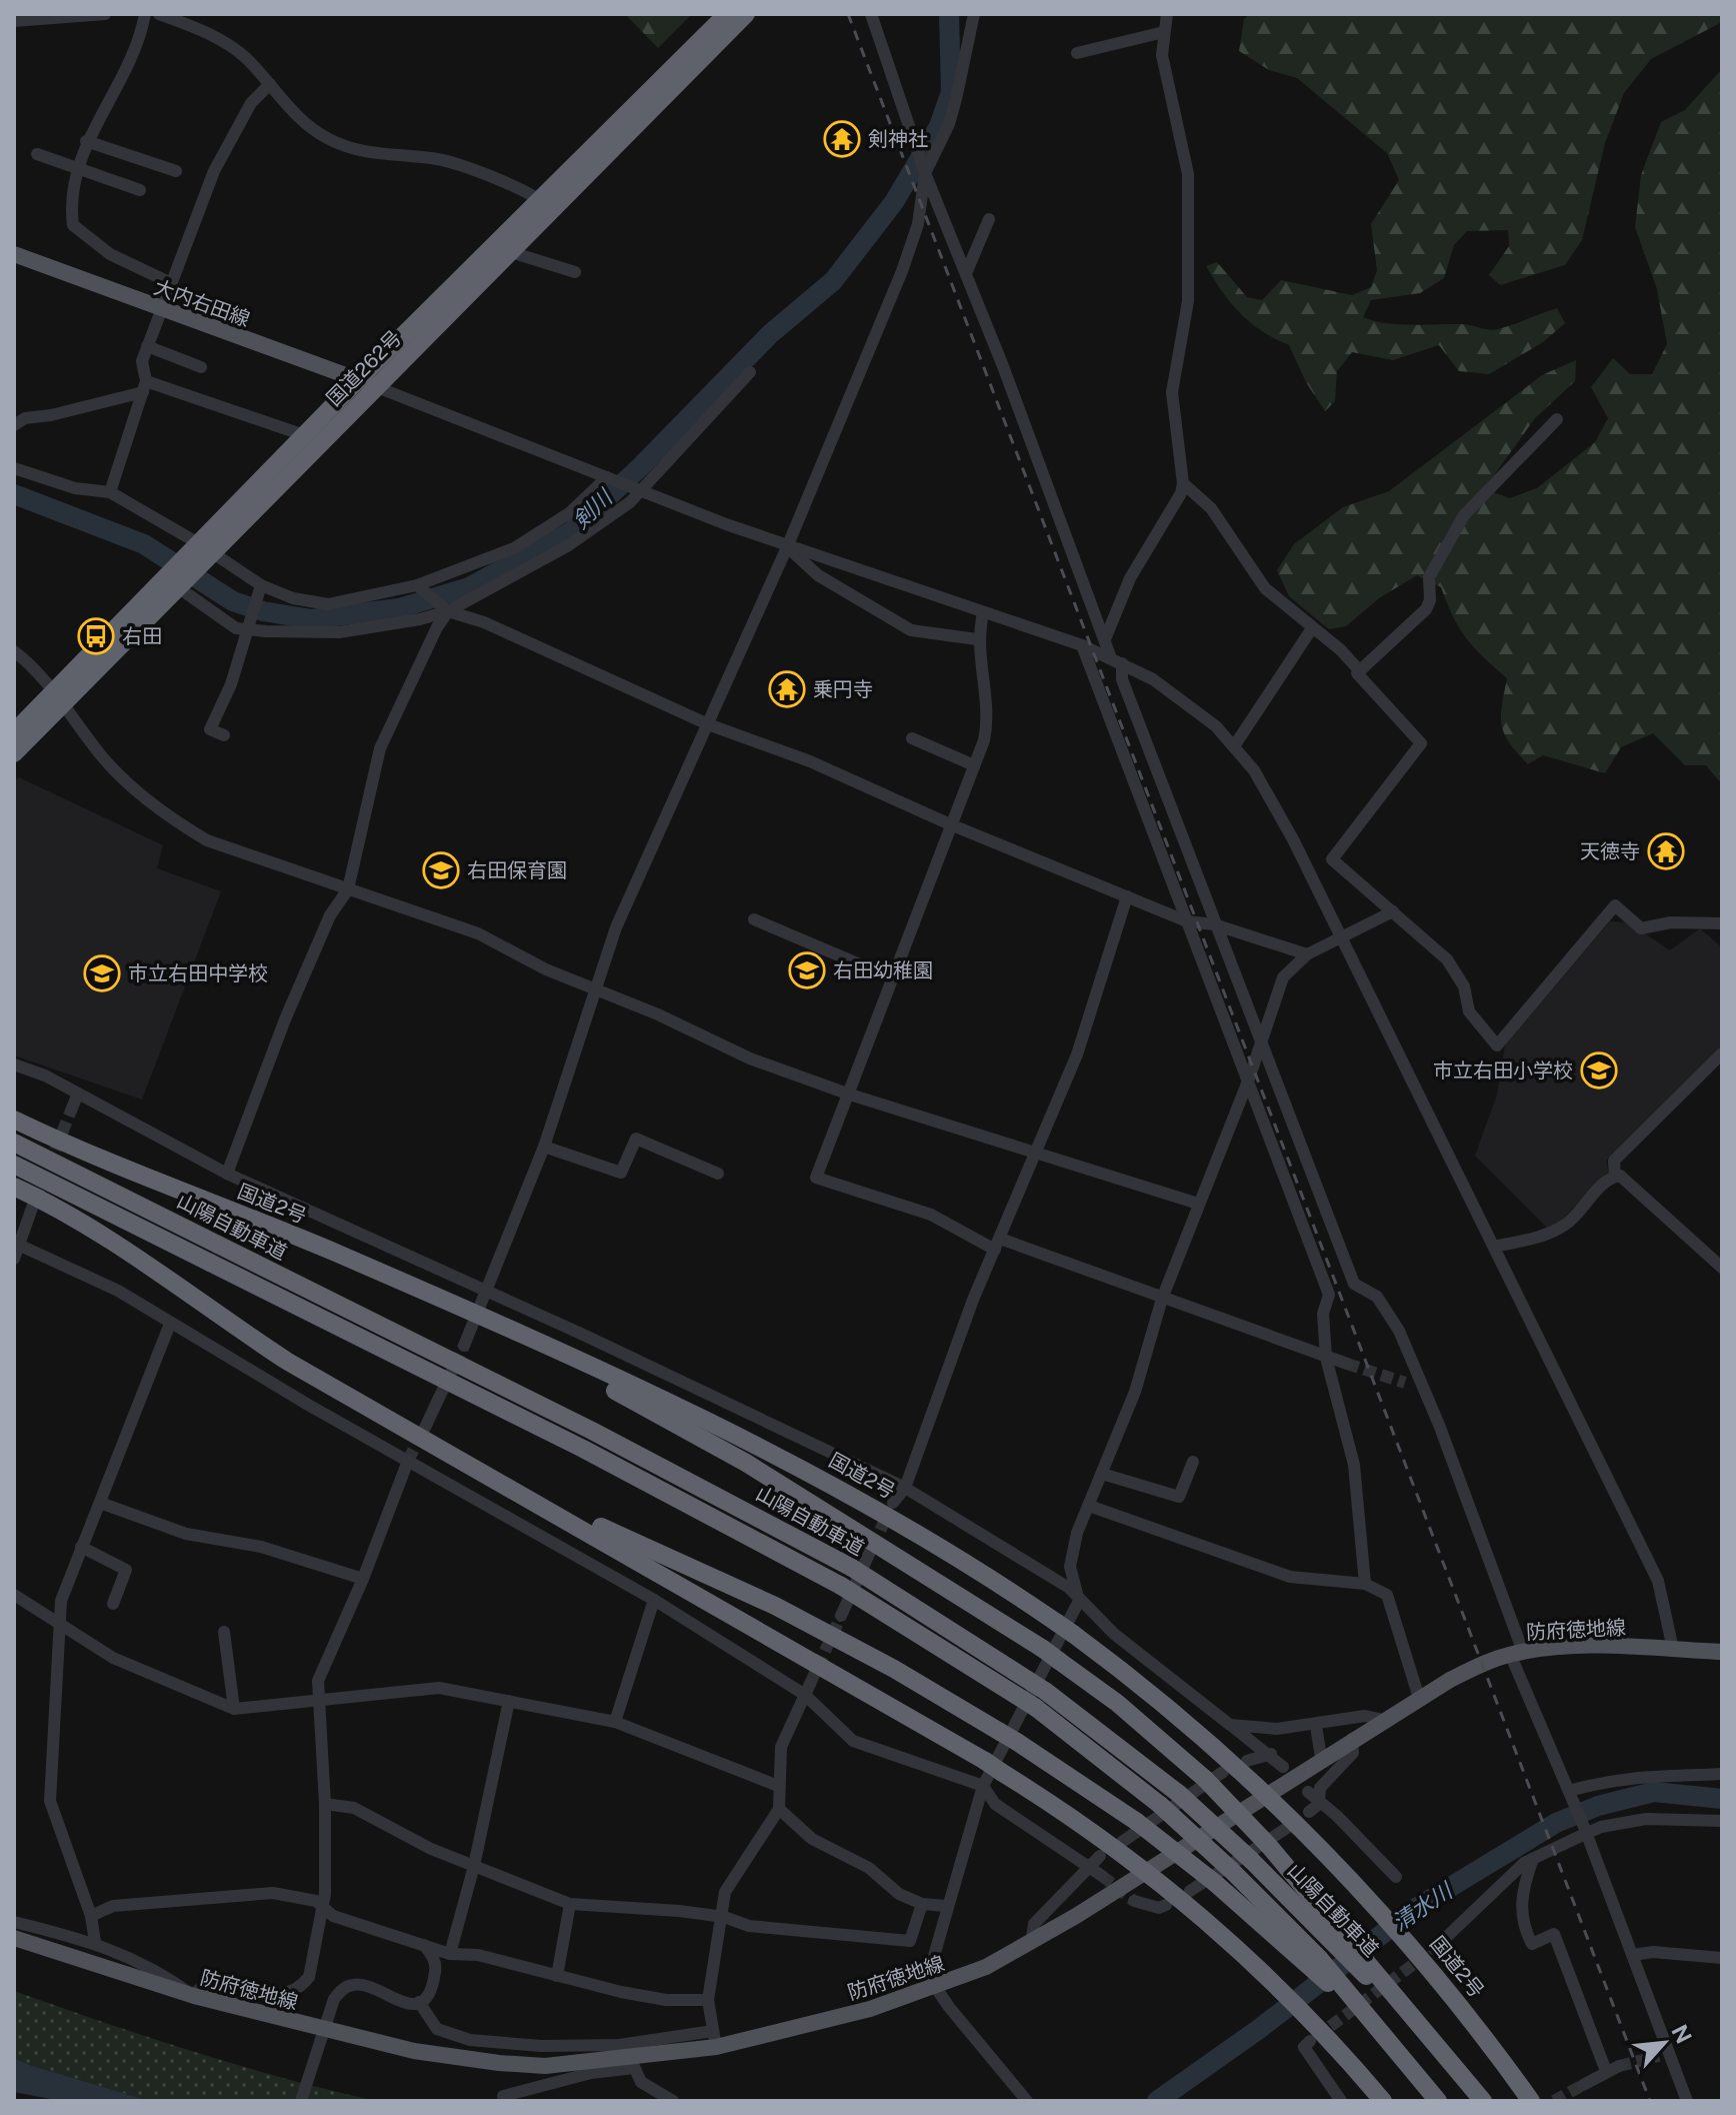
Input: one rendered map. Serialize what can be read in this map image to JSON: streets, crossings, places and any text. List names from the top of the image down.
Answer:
{
  "streets": {
    "highway": ["国道262号", "国道2号", "山陽自動車道"],
    "main road": ["大内右田線", "防府徳地線"]
  },
  "crossings": [
    ["大内右田線", "国道262号"],
    ["国道2号", "防府徳地線"]
  ],
  "water": ["剣川", "清水川"],
  "places": {
    "temple": ["剣神社", "乗円寺", "天徳寺"],
    "bus stop": ["右田"],
    "school or university": [
      "右田保育園",
      "右田幼稚園",
      "市立右田中学校",
      "市立右田小学校"
    ]
  },
  "north": "top right"
}
